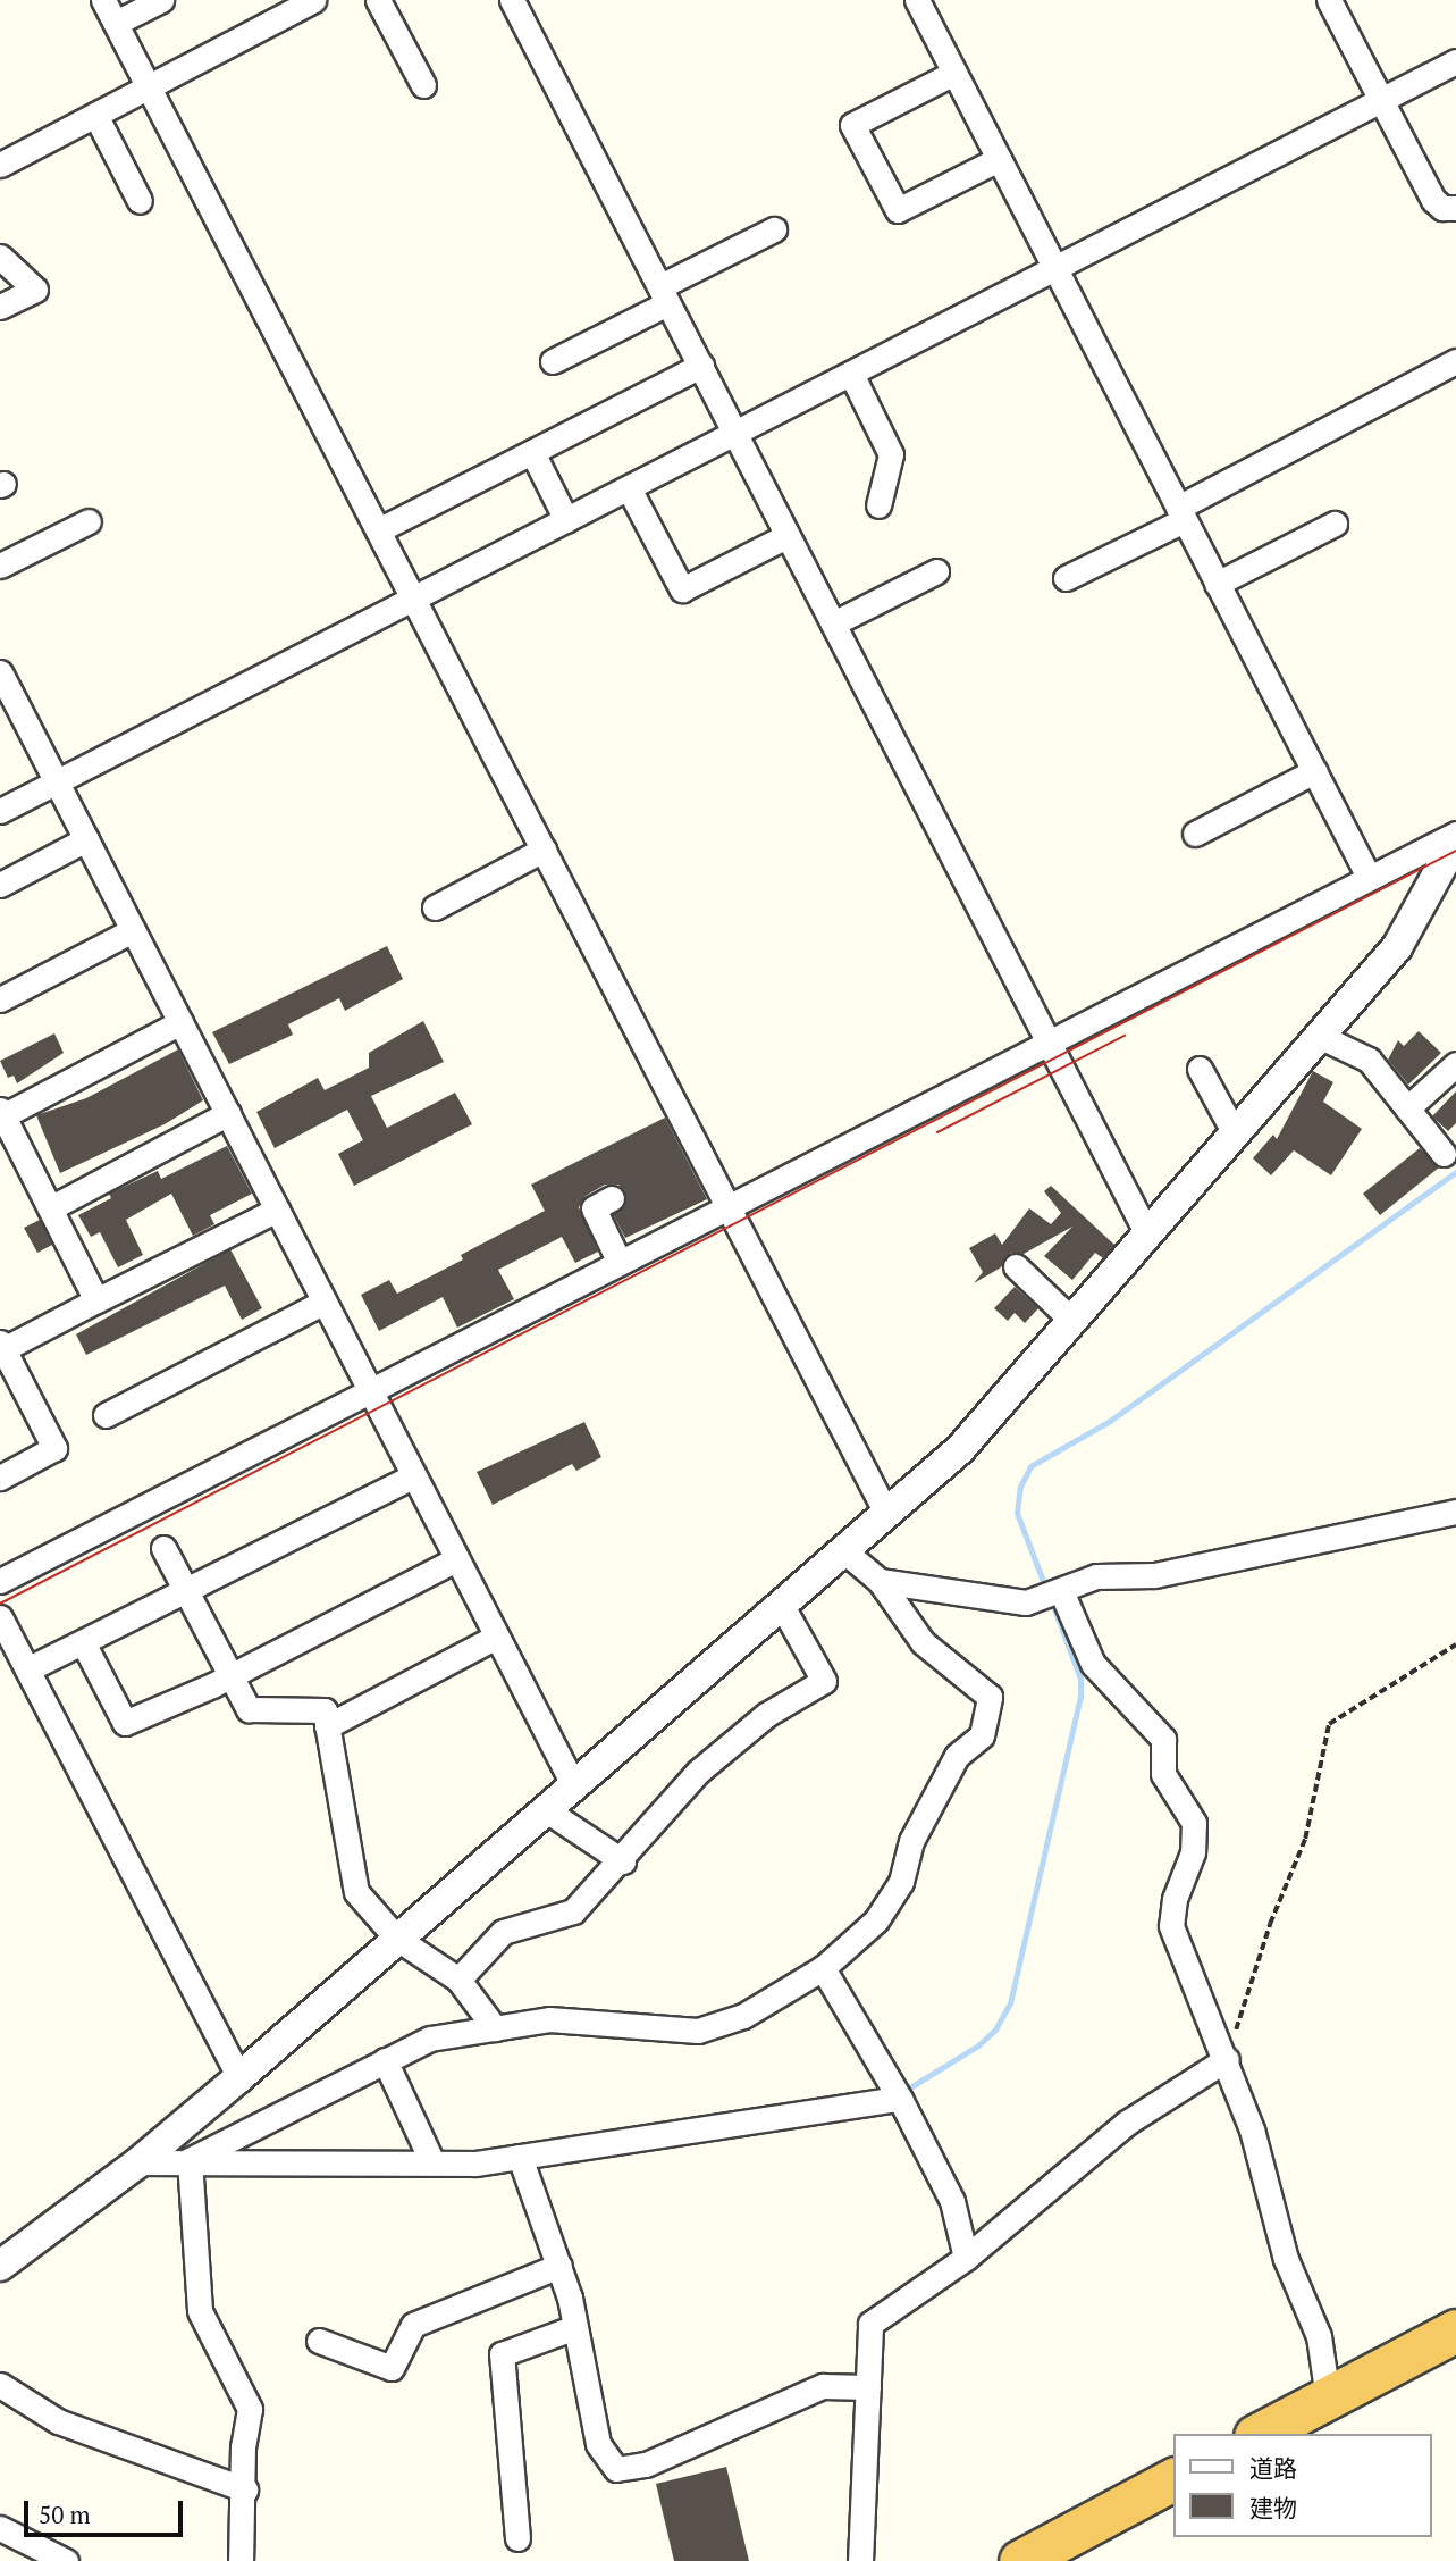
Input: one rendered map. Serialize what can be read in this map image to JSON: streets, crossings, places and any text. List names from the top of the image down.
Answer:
{
  "legend": ["道路", "建物"],
  "scale_bar": "50 m"
}
